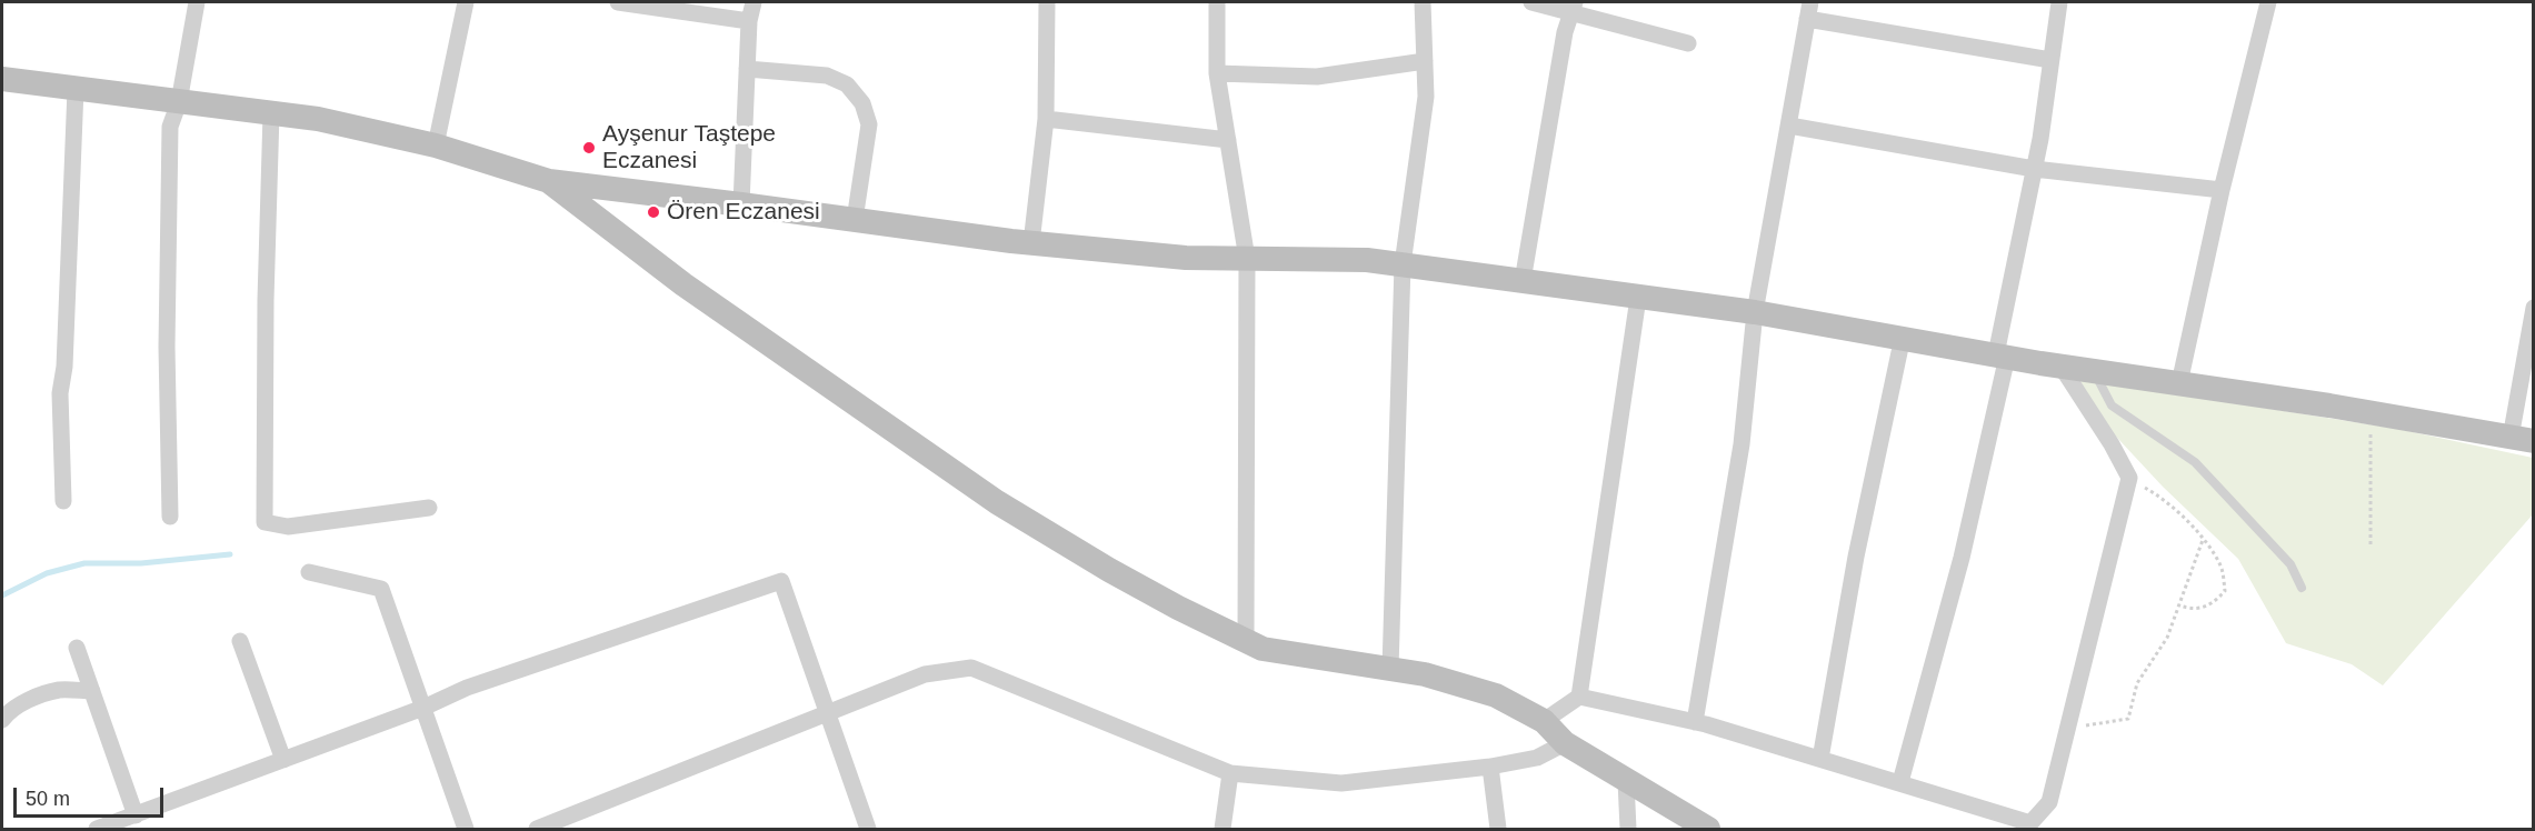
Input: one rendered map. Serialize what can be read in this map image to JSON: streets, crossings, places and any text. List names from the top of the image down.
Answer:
{
  "places": ["Ayşenur Taştepe Eczanesi", "Ören Eczanesi"],
  "scale_bar": "50 m"
}
